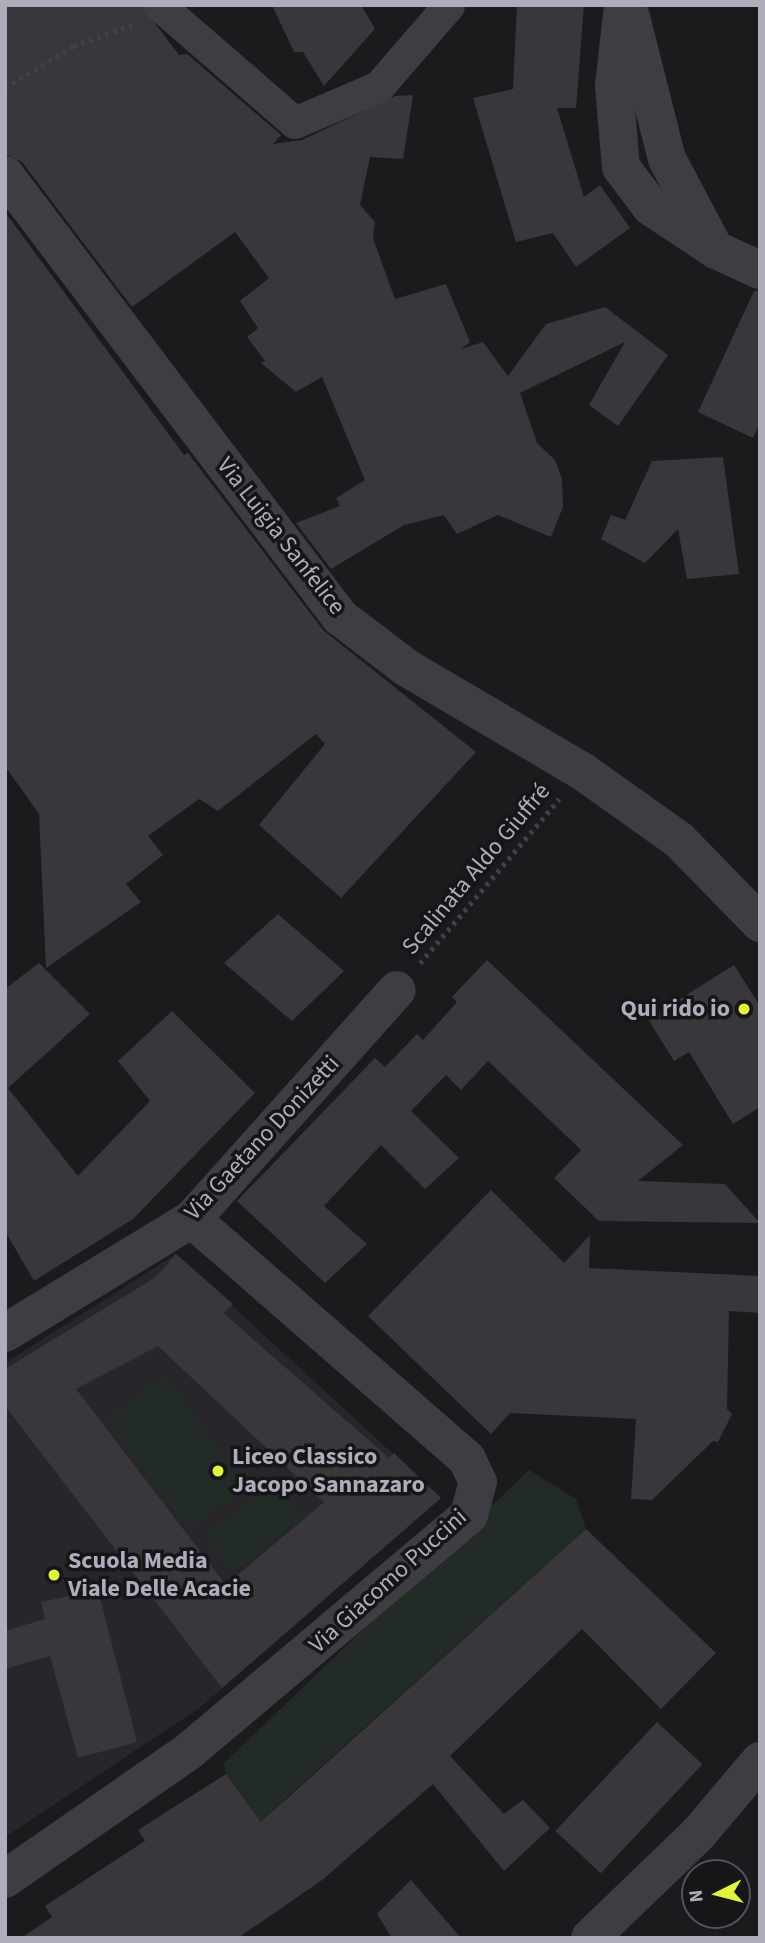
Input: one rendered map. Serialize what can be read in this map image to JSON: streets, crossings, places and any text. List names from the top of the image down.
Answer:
{
  "streets": {
    "street": ["Via Luigia Sanfelice", "Via Gaetano Donizetti", "Via Giacomo Puccini"],
    "path": ["Scalinata Aldo Giuffré"]
  },
  "crossings": [
    ["Via Luigia Sanfelice", "Scalinata Aldo Giuffré"],
    ["Scalinata Aldo Giuffré", "Via Gaetano Donizetti"],
    ["Via Gaetano Donizetti", "Via Giacomo Puccini"]
  ],
  "places": ["Qui rido io", "Liceo Classico Jacopo Sannazaro", "Scuola Media Viale Delle Acacie"],
  "north": "left"
}
